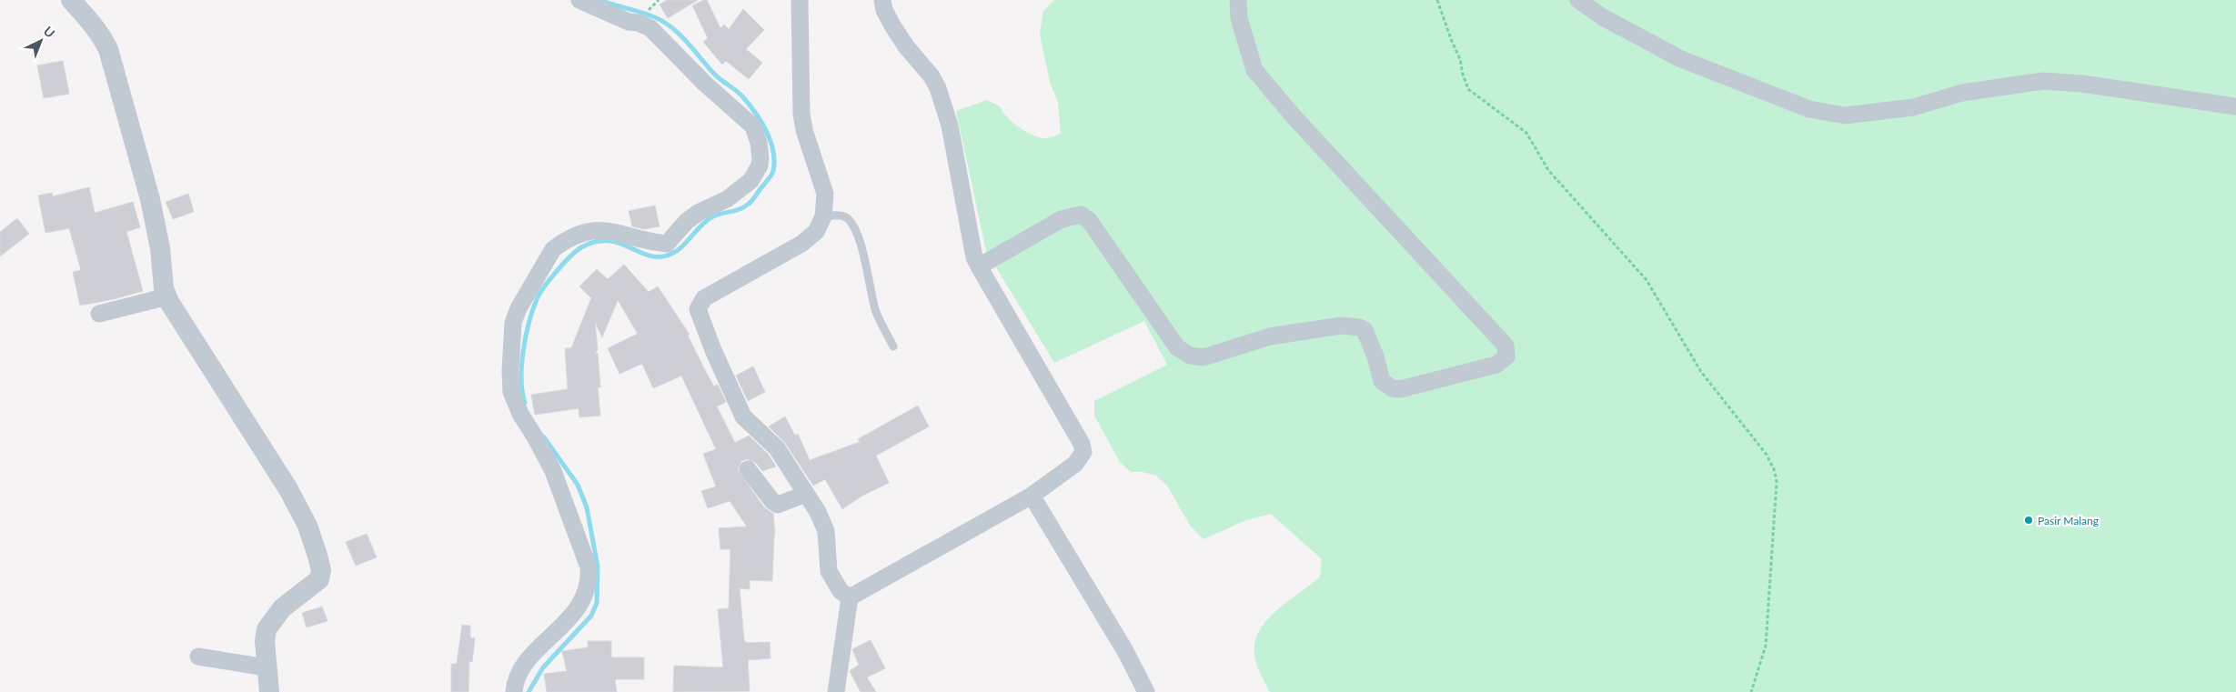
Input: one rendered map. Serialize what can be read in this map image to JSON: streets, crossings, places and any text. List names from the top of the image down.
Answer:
{
  "places": ["Pasir Malang"],
  "north": "top right"
}
